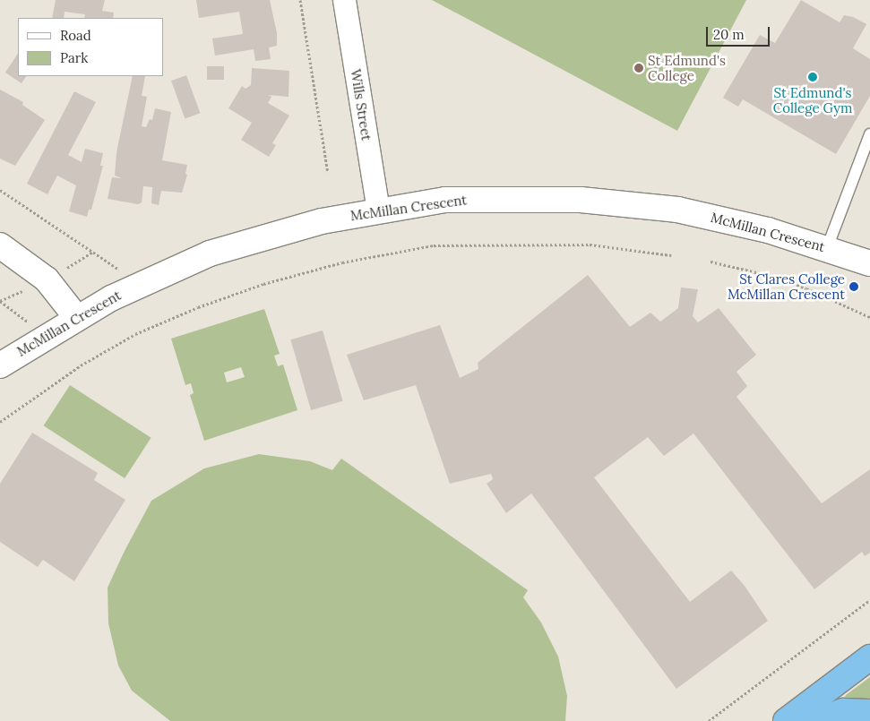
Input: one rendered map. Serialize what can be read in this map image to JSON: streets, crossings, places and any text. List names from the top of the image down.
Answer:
{
  "streets": {
    "street": ["Wills Street", "McMillan Crescent"]
  },
  "crossings": [
    ["Wills Street", "McMillan Crescent"]
  ],
  "places": ["St Edmund's College", "St Edmund's College Gym", "St Clares College McMillan Crescent"],
  "legend": ["Road", "Park"],
  "scale_bar": "20 m"
}
